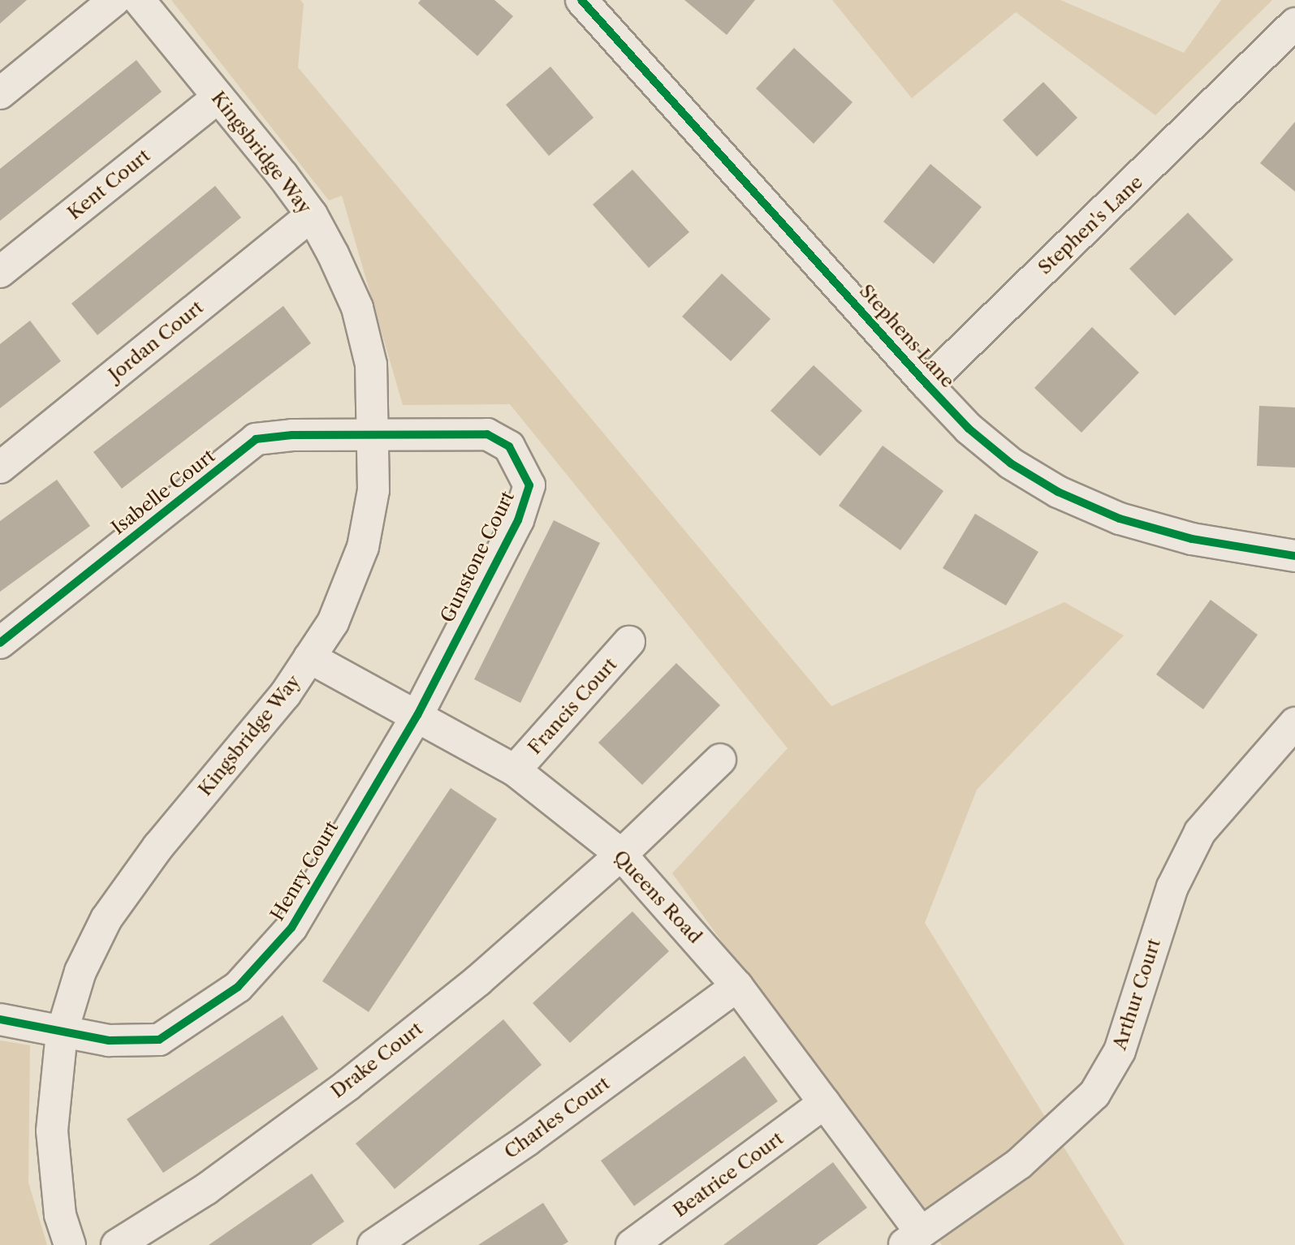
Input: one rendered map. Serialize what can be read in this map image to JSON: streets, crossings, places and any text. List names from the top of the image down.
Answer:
{
  "streets": {
    "street": [
      "Kingsbridge Way",
      "Kent Court",
      "Stephen's Lane",
      "Stephens Lane",
      "Jordan Court",
      "Isabelle Court",
      "Gunstone Court",
      "Francis Court",
      "Henry Court",
      "Queens Road",
      "Arthur Court",
      "Drake Court",
      "Charles Court",
      "Beatrice Court"
    ]
  },
  "crossings": [
    ["Kingsbridge Way", "Kent Court"],
    ["Kingsbridge Way", "Jordan Court"],
    ["Kingsbridge Way", "Isabelle Court"],
    ["Kingsbridge Way", "Gunstone Court"],
    ["Kingsbridge Way", "Henry Court"],
    ["Kingsbridge Way", "Queens Road"],
    ["Stephen's Lane", "Stephens Lane"],
    ["Isabelle Court", "Gunstone Court"],
    ["Gunstone Court", "Henry Court"],
    ["Gunstone Court", "Queens Road"],
    ["Francis Court", "Queens Road"],
    ["Henry Court", "Queens Road"],
    ["Queens Road", "Arthur Court"],
    ["Queens Road", "Drake Court"],
    ["Queens Road", "Charles Court"],
    ["Queens Road", "Beatrice Court"]
  ]
}
